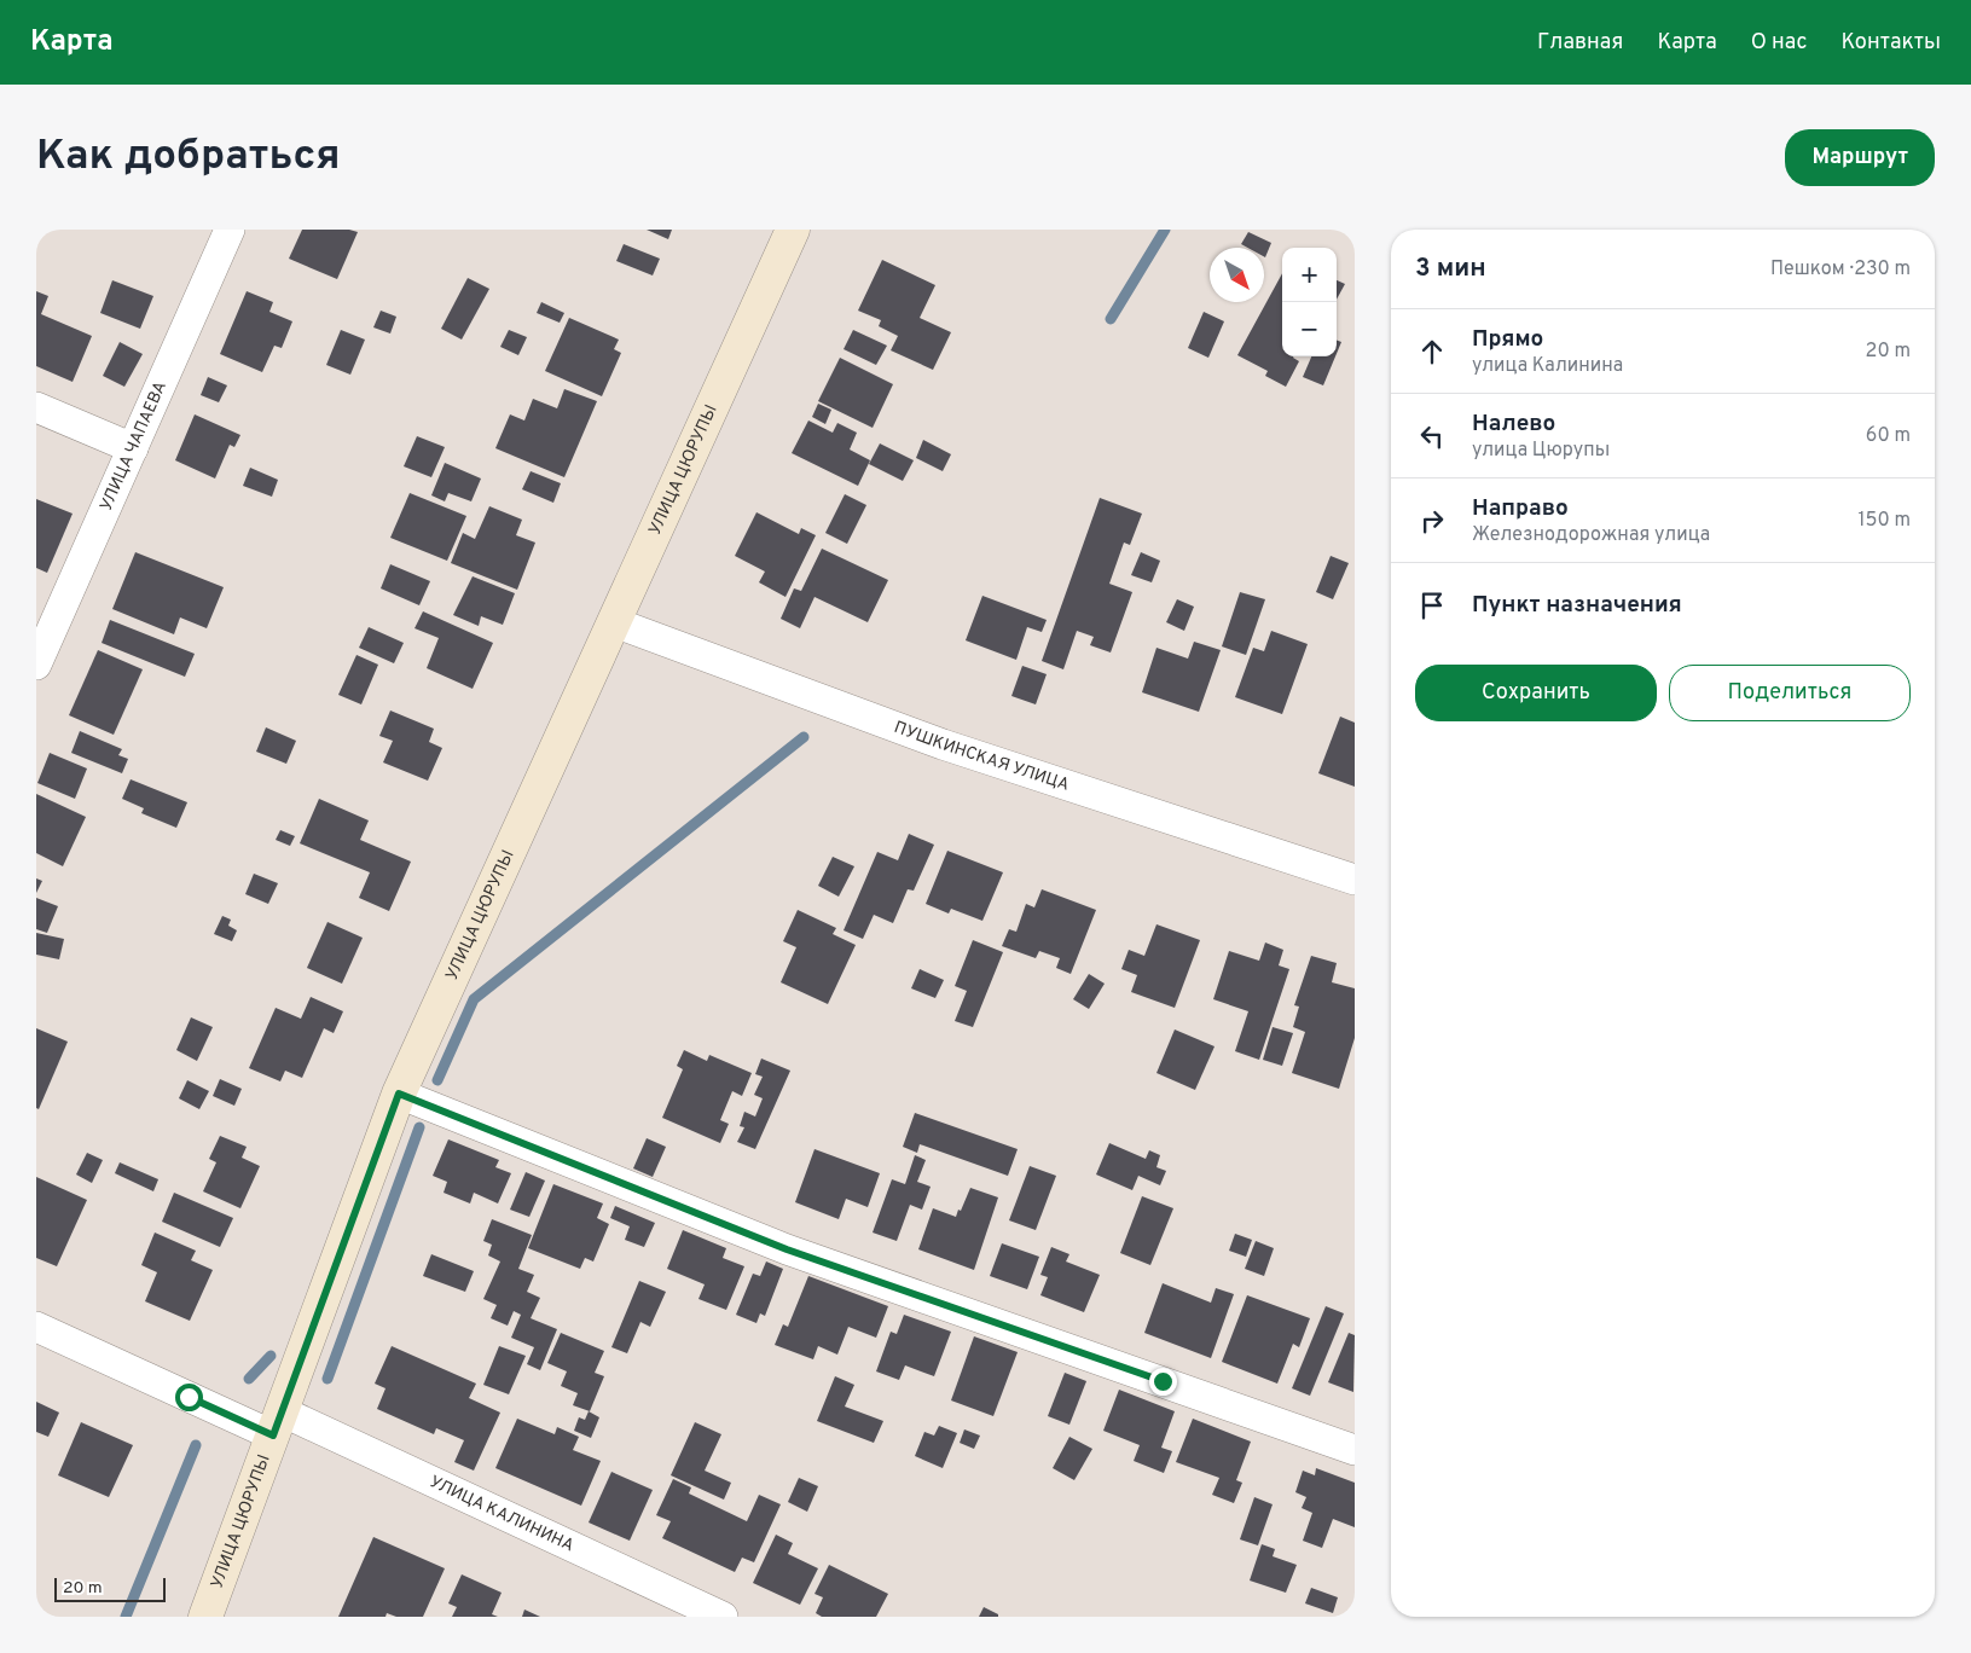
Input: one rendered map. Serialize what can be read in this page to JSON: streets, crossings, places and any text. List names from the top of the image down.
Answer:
{
  "streets": {
    "street": [
      "УЛИЦА ЧАПАЕВА",
      "УЛИЦА ЦЮРУПЫ",
      "ПУШКИНСКАЯ УЛИЦА",
      "УЛИЦА КАЛИНИНА"
    ]
  },
  "crossings": [
    ["УЛИЦА ЦЮРУПЫ", "ПУШКИНСКАЯ УЛИЦА"],
    ["УЛИЦА ЦЮРУПЫ", "УЛИЦА КАЛИНИНА"]
  ],
  "scale_bar": "20 m",
  "north": "bottom right",
  "page": {
    "header": "Карта",
    "nav": [
      "Главная",
      "Карта",
      "О нас",
      "Контакты"
    ],
    "buttons": [
      "Маршрут",
      ["Сохранить", "Поделиться"]
    ],
    "title": "Как добраться",
    "heading": ["3 мин", "Пешком · 230 m"],
    "map_buttons": ["+", "−"],
    "list": [
      ["Прямо", "улица Калинина", "20 m"],
      ["Налево", "улица Цюрупы", "60 m"],
      ["Направо", "Железнодорожная улица", "150 m"],
      "Пункт назначения"
    ],
    "scale": "20 m"
  }
}
